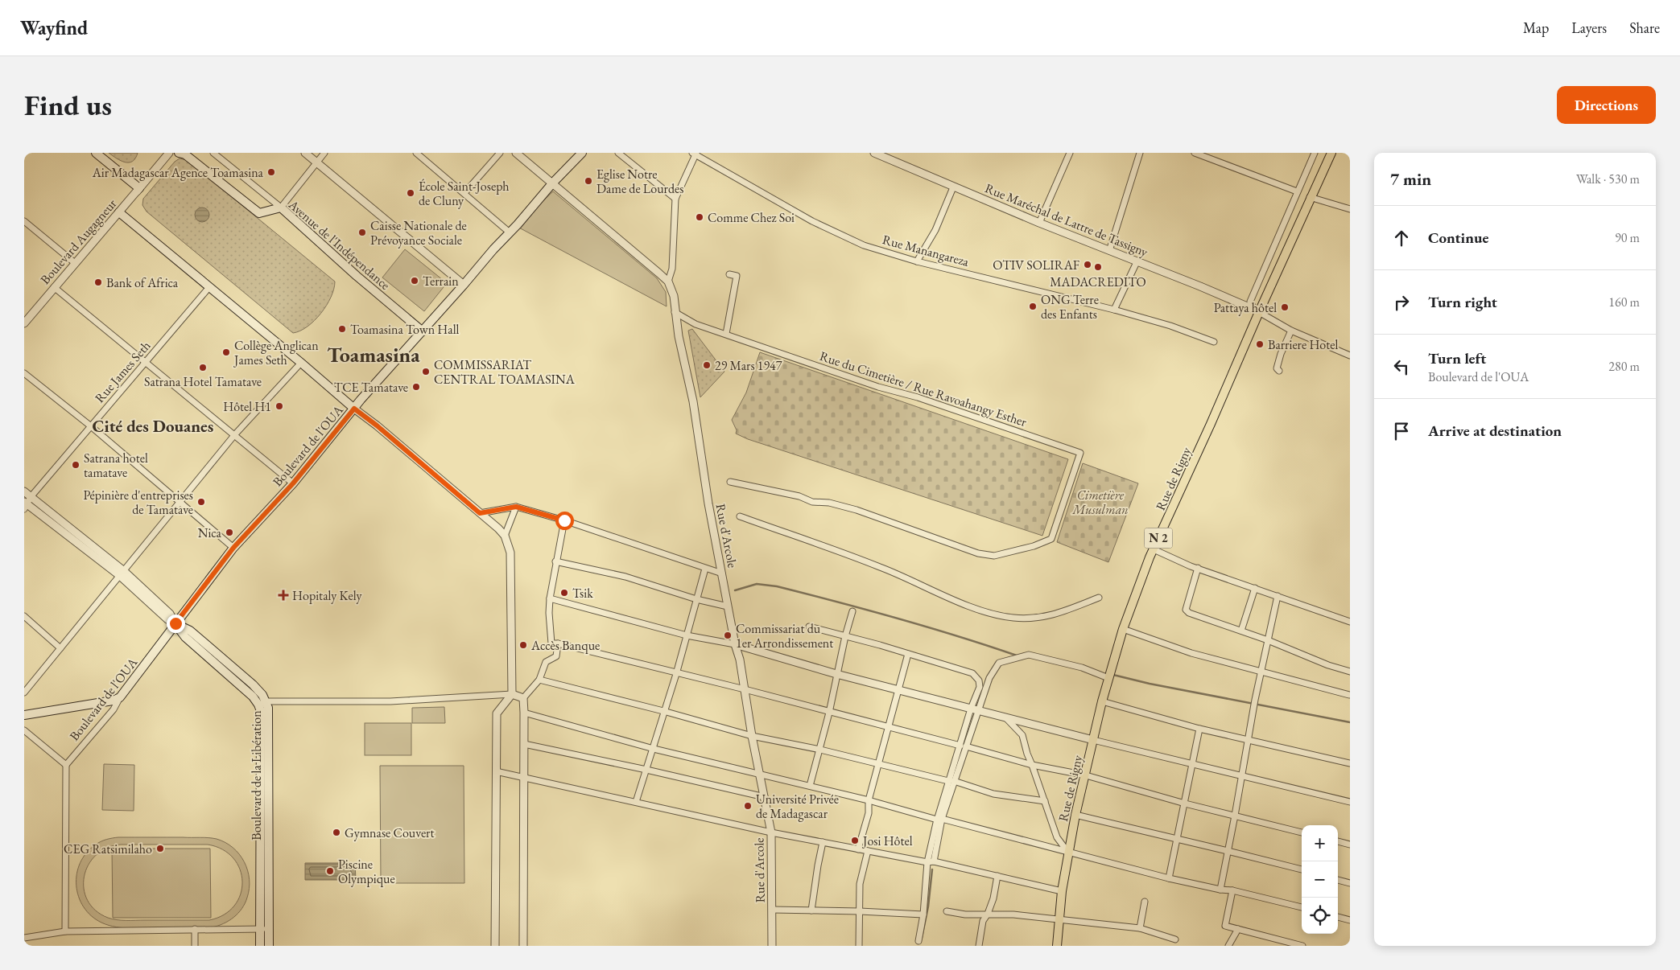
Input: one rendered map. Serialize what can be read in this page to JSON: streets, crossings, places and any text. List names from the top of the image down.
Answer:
{
  "streets": {
    "main road": [
      "Avenue de l'Indépendance",
      "Boulevard de l'OUA",
      "Rue de Rigny",
      "N 2",
      "Boulevard de la Libération"
    ],
    "street": [
      "Rue Maréchal de Lattre de Tassigny",
      "Boulevard Augagneur",
      "Rue Manangareza",
      "Rue James Seth",
      "Rue du Cimetière / Rue Ravoahangy Esther",
      "Rue d'Arcole"
    ]
  },
  "crossings": [
    ["Rue Maréchal de Lattre de Tassigny", "Rue de Rigny"],
    ["Avenue de l'Indépendance", "Boulevard de l'OUA"],
    ["Rue James Seth", "Boulevard de la Libération"],
    ["Rue du Cimetière / Rue Ravoahangy Esther", "Rue d'Arcole"],
    ["Boulevard de l'OUA", "Boulevard de la Libération"]
  ],
  "districts": ["Toamasina", "Cité des Douanes"],
  "parks": ["Cimetière Musulman"],
  "places": {
    "other": [
      "Air Madagascar Agence Toamasina",
      "Eglise Notre Dame de Lourdes",
      "École Saint-Joseph de Cluny",
      "Comme Chez Soi",
      "Caisse Nationale de Prévoyance Sociale",
      "OTIV SOLIRAF",
      "MADACREDITO",
      "Terrain",
      "Bank of Africa",
      "ONG Terre des Enfants",
      "Pattaya hôtel",
      "Toamasina Town Hall",
      "Barriere Hotel",
      "Collège Anglican James Seth",
      "29 Mars 1947",
      "Satrana Hotel Tamatave",
      "COMMISSARIAT CENTRAL TOAMASINA",
      "TCE Tamatave",
      "Hôtel H1",
      "Satrana hotel tamatave",
      "Pépinière d'entreprises de Tamatave",
      "Nica",
      "Tsik",
      "Commissariat du 1er Arrondissement",
      "Accès Banque",
      "Université Privée de Madagascar",
      "Gymnase Couvert",
      "Josi Hôtel",
      "CEG Ratsimilaho",
      "Piscine Olympique"
    ],
    "health": ["Hopitaly Kely"]
  },
  "page": {
    "header": "Wayfind",
    "nav": ["Map", "Layers", "Share"],
    "buttons": "Directions",
    "title": "Find us",
    "heading": ["7 min", "Walk · 530 m"],
    "list": [
      ["Continue", "90 m"],
      ["Turn right", "160 m"],
      ["Turn left", "Boulevard de l'OUA", "280 m"],
      "Arrive at destination"
    ],
    "map_buttons": ["+", "−"]
  }
}
